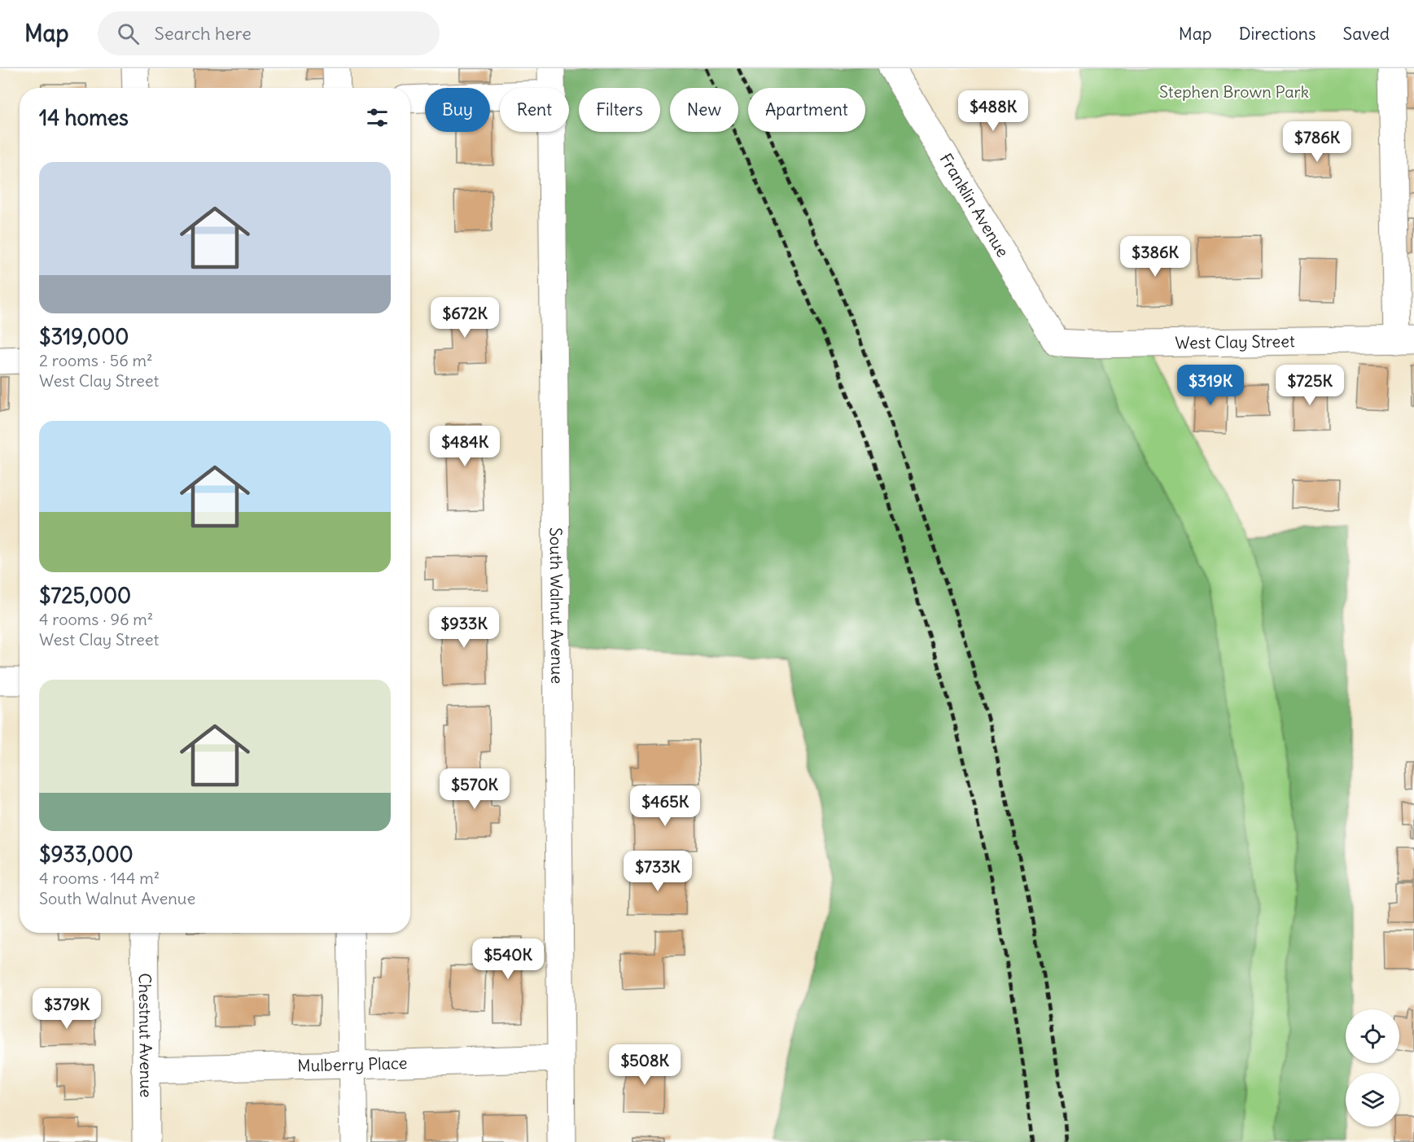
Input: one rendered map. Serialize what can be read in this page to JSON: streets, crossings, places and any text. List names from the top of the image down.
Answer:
{
  "streets": {
    "street": [
      "Franklin Avenue",
      "West Clay Street",
      "South Walnut Avenue",
      "Chestnut Avenue",
      "Mulberry Place"
    ]
  },
  "crossings": [
    ["Franklin Avenue", "West Clay Street"],
    ["South Walnut Avenue", "Mulberry Place"],
    ["Chestnut Avenue", "Mulberry Place"]
  ],
  "parks": ["Stephen Brown Park"],
  "page": {
    "header": "Map",
    "search": "Search here",
    "nav": ["Map", "Directions", "Saved"],
    "chip": [
      "Buy",
      "Rent",
      "Filters",
      "New",
      "Apartment"
    ],
    "heading": "14 homes",
    "price": [
      "$488K",
      "$786K",
      "$386K",
      "$672K",
      "$319K",
      "$725K",
      "$484K",
      "$933K",
      "$570K",
      "$465K",
      "$733K",
      "$540K",
      "$379K",
      "$508K"
    ],
    "list": [
      {
        "name": "$319,000",
        "note": "2 rooms · 56 m² · West Clay Street"
      },
      {
        "name": "$725,000",
        "note": "4 rooms · 96 m² · West Clay Street"
      },
      {
        "name": "$933,000",
        "note": "4 rooms · 144 m² · South Walnut Avenue"
      }
    ]
  }
}
